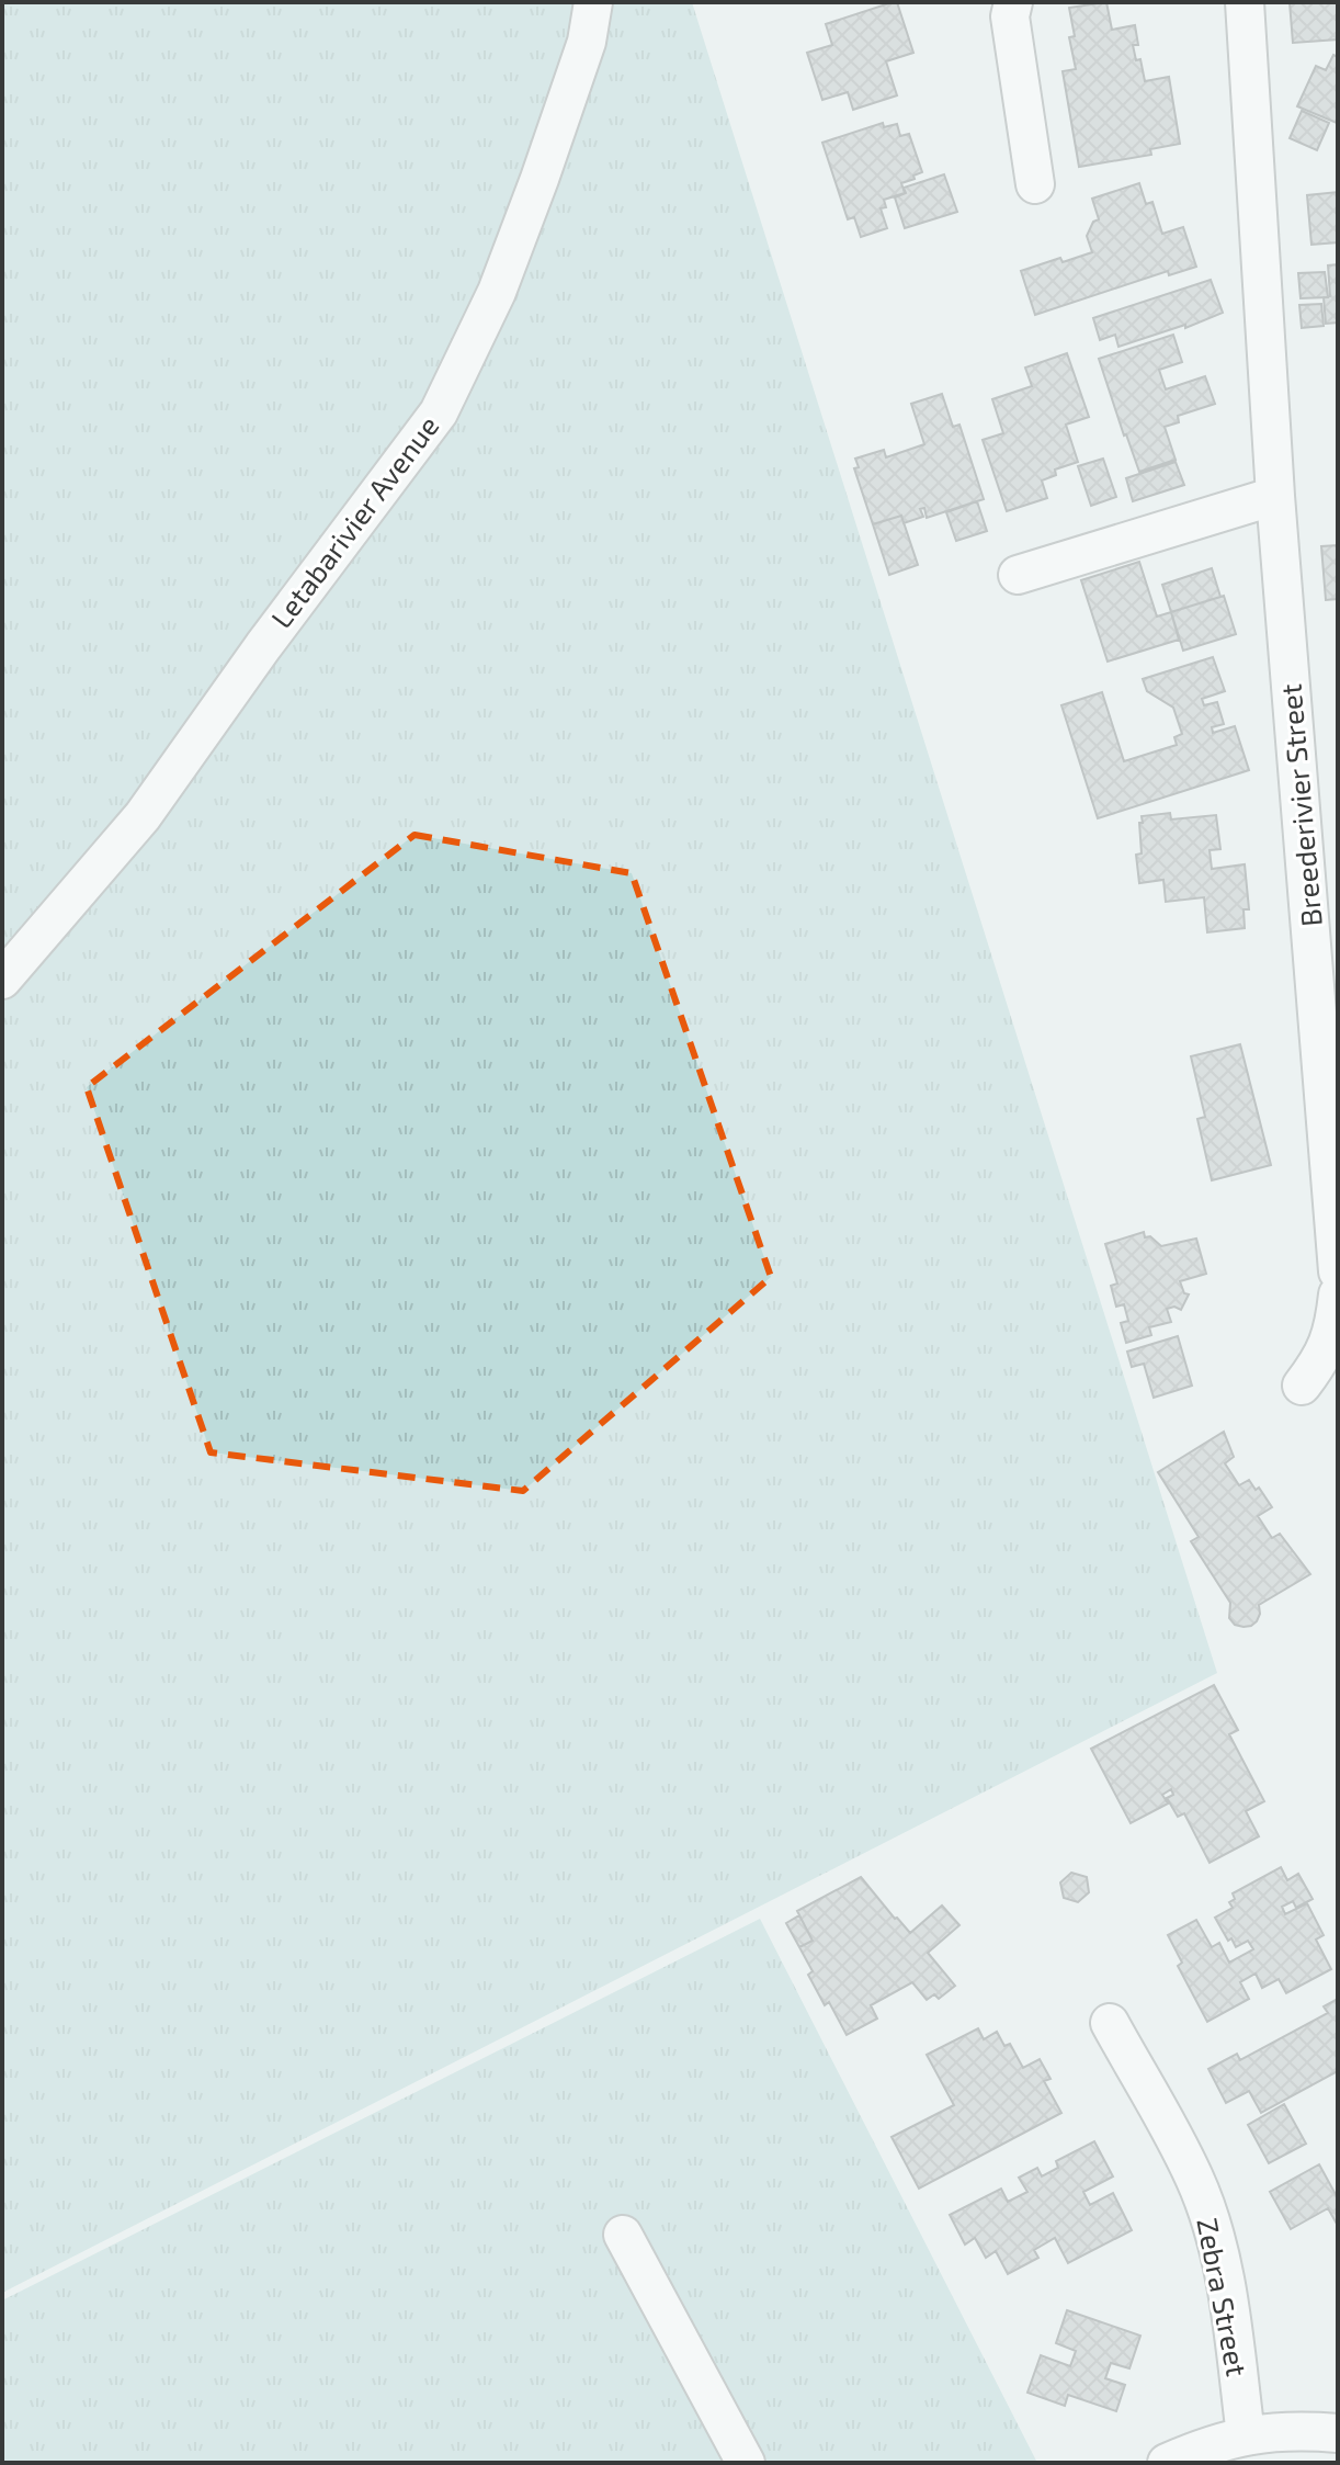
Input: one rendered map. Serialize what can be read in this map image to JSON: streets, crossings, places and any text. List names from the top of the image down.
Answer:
{
  "streets": {
    "street": ["Letabarivier Avenue", "Breederivier Street", "Zebra Street"]
  }
}
